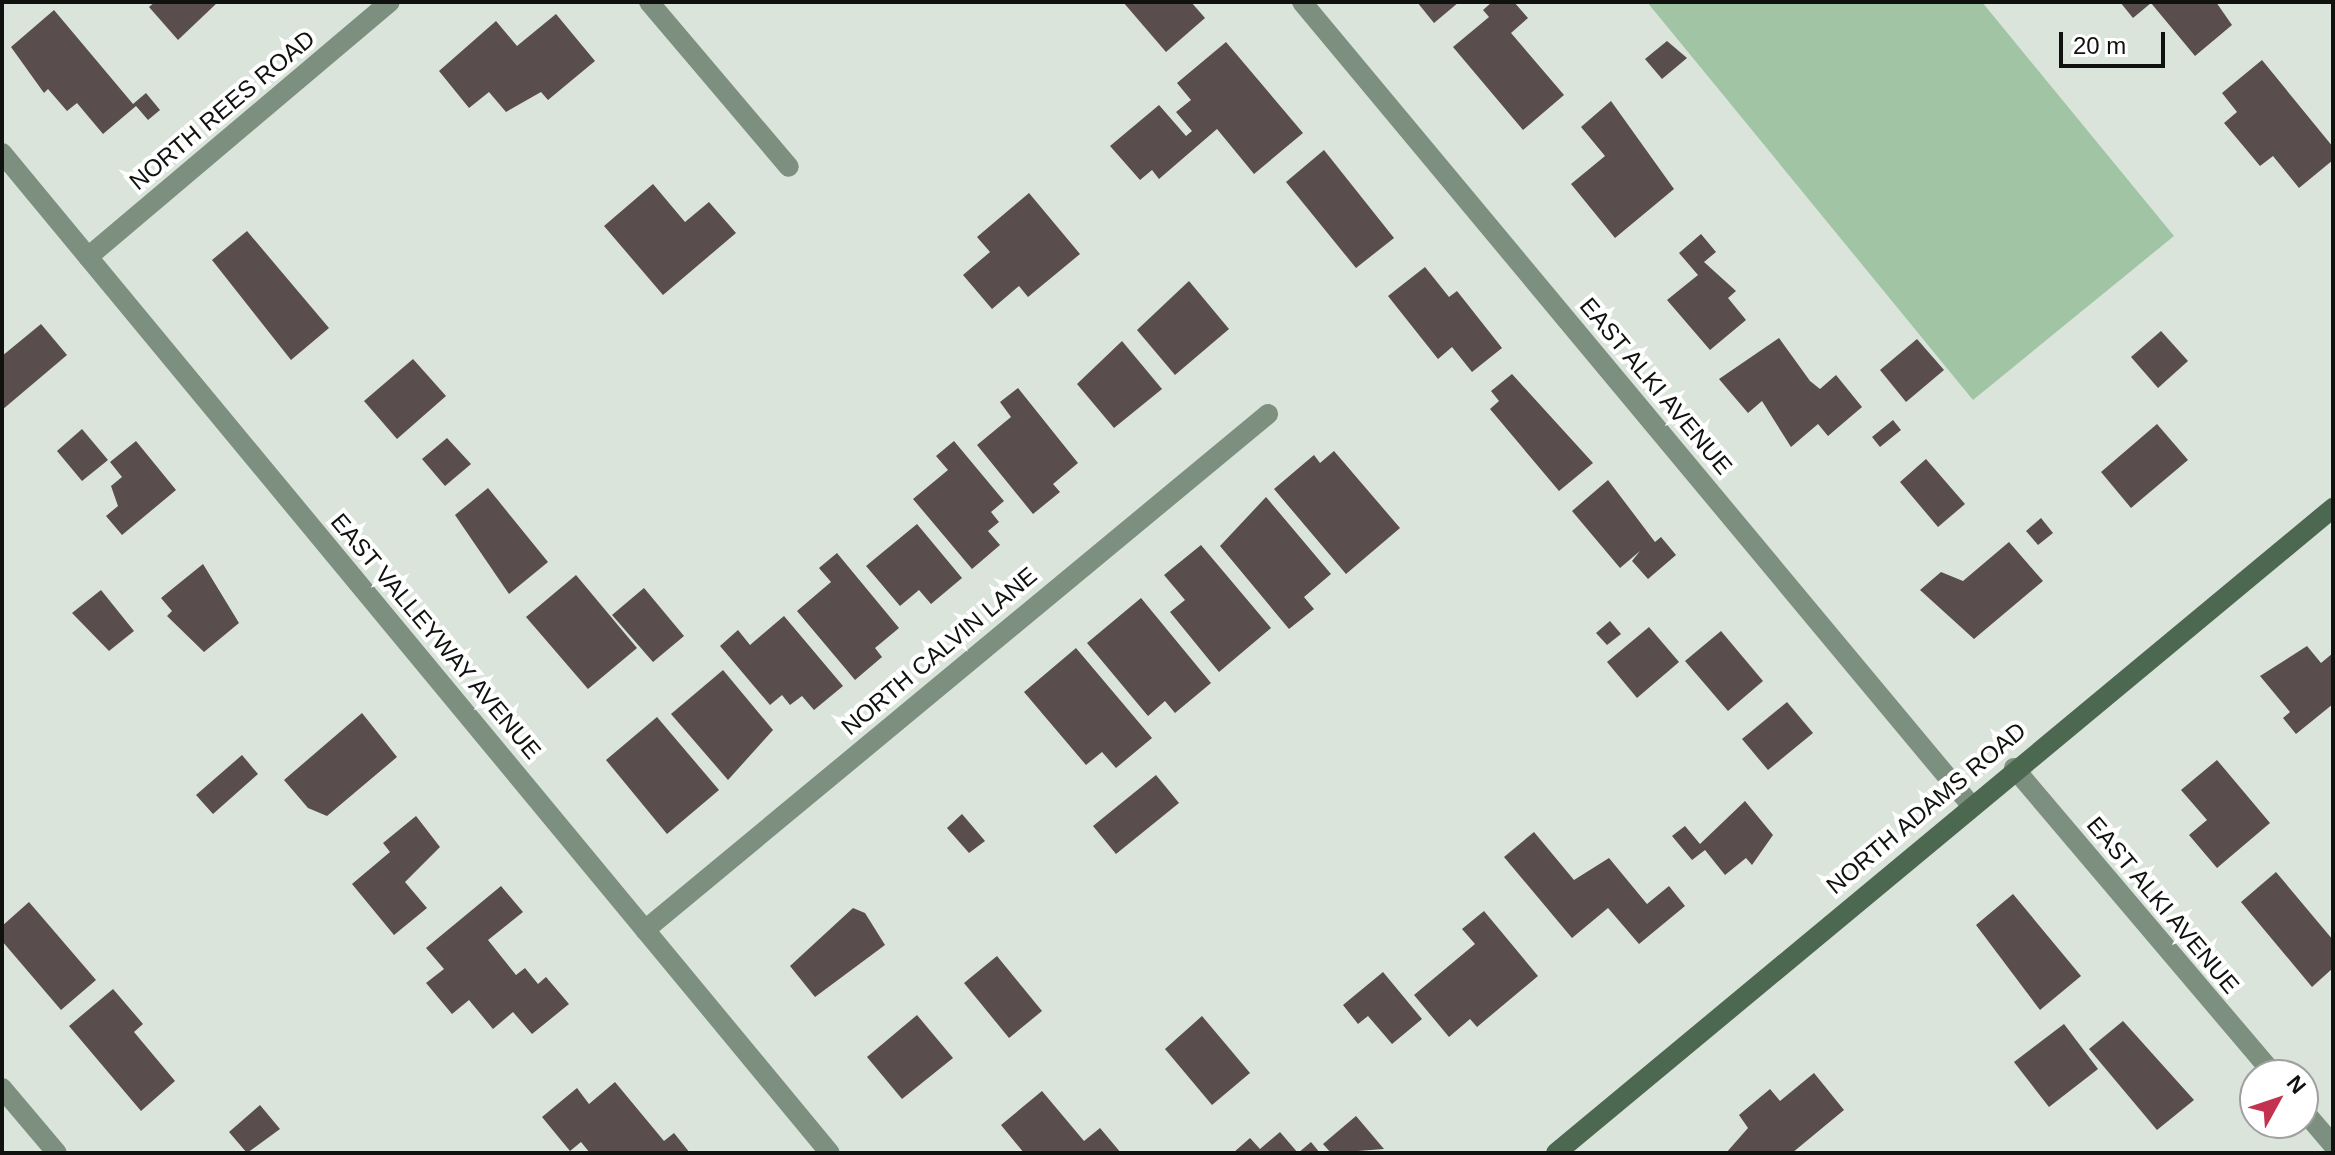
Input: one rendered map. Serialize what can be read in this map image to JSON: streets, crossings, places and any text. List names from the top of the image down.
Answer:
{
  "streets": {
    "street": [
      "NORTH REES ROAD",
      "EAST ALKI AVENUE",
      "EAST VALLEYWAY AVENUE",
      "NORTH CALVIN LANE",
      "NORTH ADAMS ROAD"
    ]
  },
  "crossings": [
    ["NORTH REES ROAD", "EAST VALLEYWAY AVENUE"],
    ["EAST ALKI AVENUE", "NORTH ADAMS ROAD"],
    ["EAST VALLEYWAY AVENUE", "NORTH CALVIN LANE"]
  ],
  "scale_bar": "20 m",
  "north": "top right"
}
